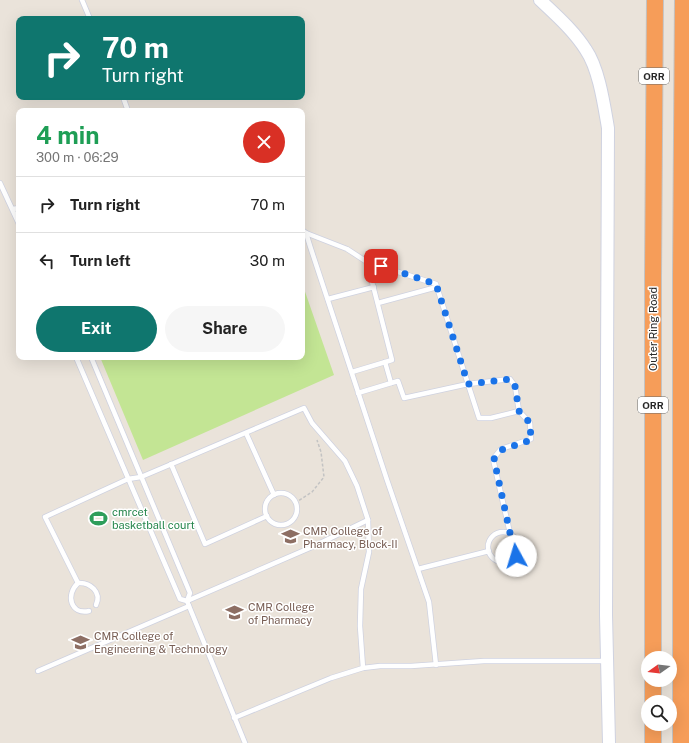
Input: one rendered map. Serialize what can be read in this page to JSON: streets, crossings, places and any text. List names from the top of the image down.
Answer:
{
  "streets": {
    "highway": ["ORR", "Outer Ring Road"]
  },
  "places": {
    "sports": ["cmrcet basketball court"],
    "school or university": ["CMR College of Pharmacy, Block-II", "CMR College of Pharmacy", "CMR College of Engineering & Technology"]
  },
  "north": "left",
  "page": {
    "turn": ["70 m", "Turn right"],
    "heading": ["4 min", "300 m · 06:29"],
    "list": [
      {
        "name": "Turn right",
        "value": "70 m"
      },
      {
        "name": "Turn left",
        "value": "30 m"
      }
    ],
    "buttons": ["Exit", "Share"]
  }
}
